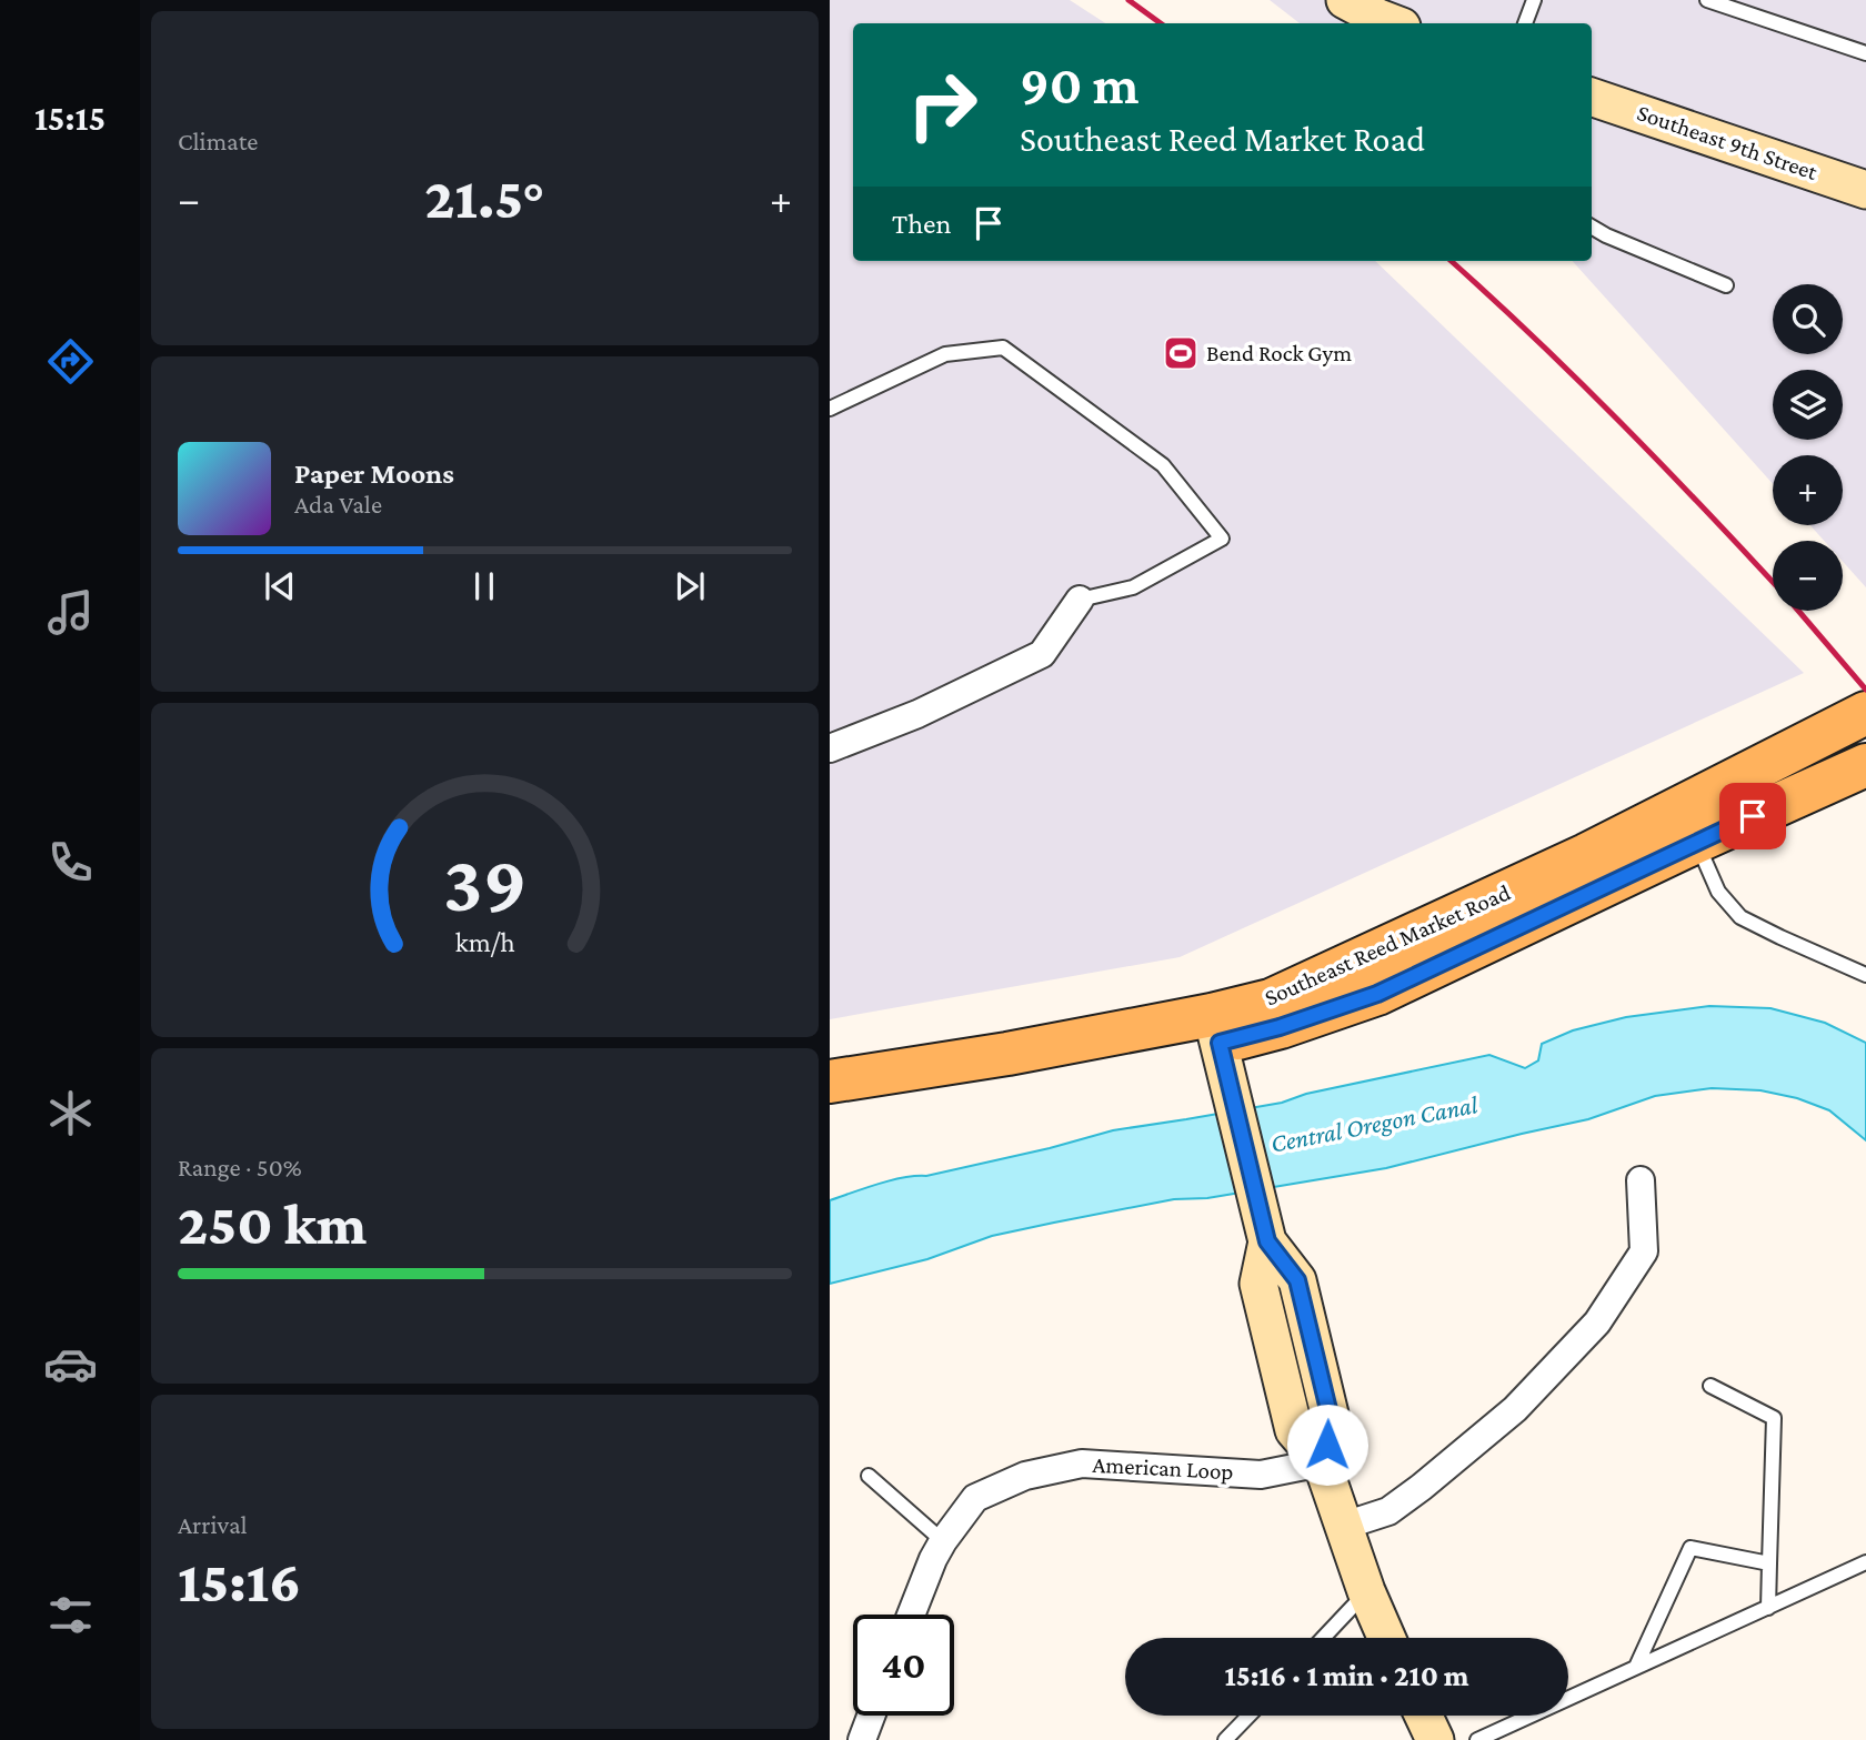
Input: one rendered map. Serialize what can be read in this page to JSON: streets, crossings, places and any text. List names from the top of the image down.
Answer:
{
  "streets": {
    "main road": ["Southeast Reed Market Road"],
    "street": ["Southeast 9th Street", "American Loop"]
  },
  "water": ["Central Oregon Canal"],
  "places": {
    "sports": ["Bend Rock Gym"]
  },
  "page": {
    "tabs": "15:15",
    "tile": [
      "Climate",
      ["Range · 50%", "250 km"],
      ["Arrival", "15:16"]
    ],
    "turn": ["90 m", "Southeast Reed Market Road"],
    "heat": ["−", "21.5°", "+"],
    "then": "Then",
    "map_buttons": ["+", "−"],
    "song": ["Paper Moons", "Ada Vale"],
    "limit": "40",
    "trip": "15:16 · 1 min · 210 m",
    "gauge": ["39", "km/h"]
  }
}
